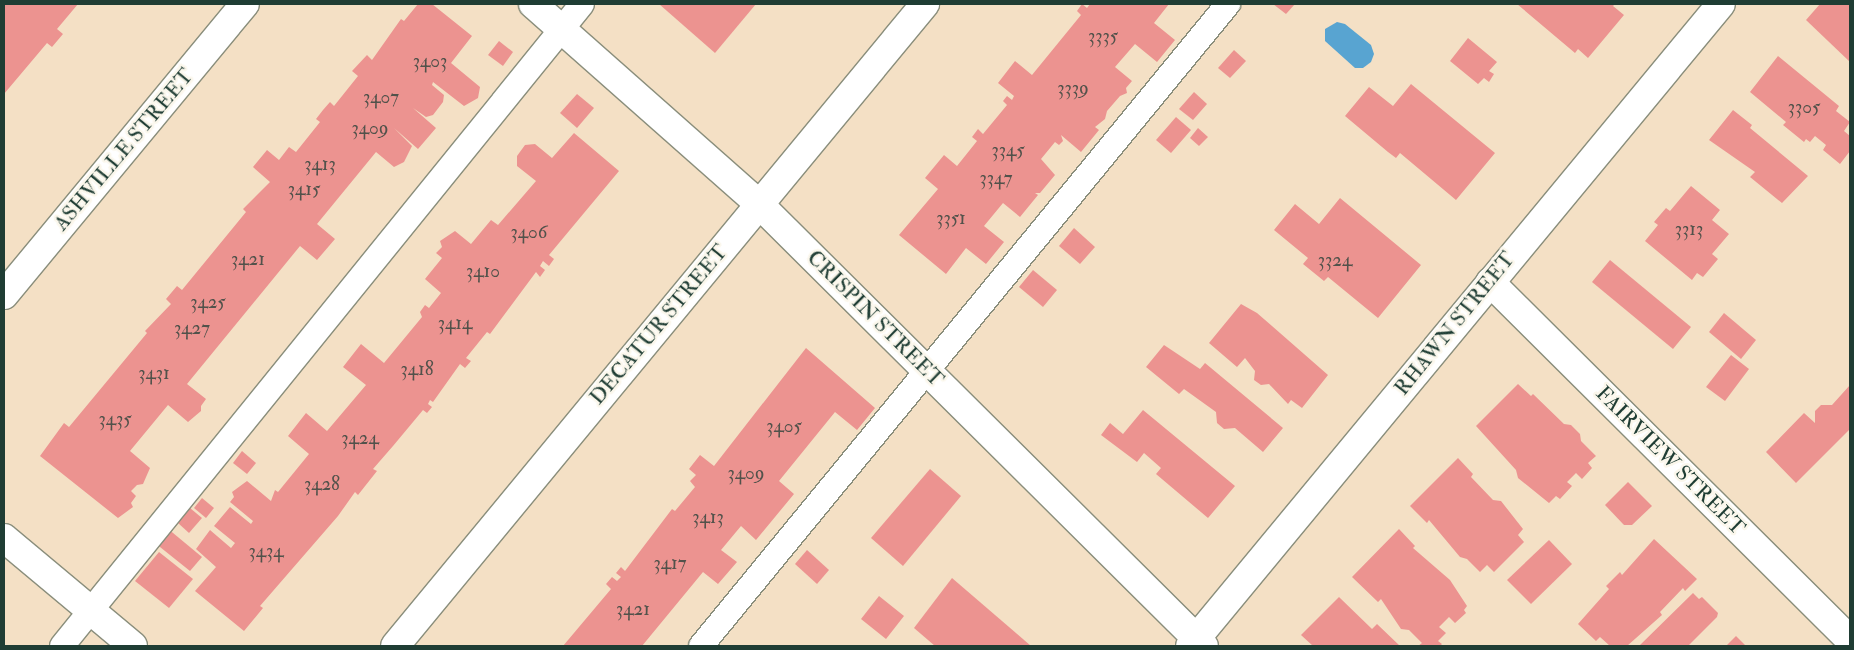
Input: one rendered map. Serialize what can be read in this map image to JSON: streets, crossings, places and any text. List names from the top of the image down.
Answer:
{
  "streets": {
    "street": [
      "ASHVILLE STREET",
      "CRISPIN STREET",
      "RHAWN STREET",
      "DECATUR STREET",
      "FAIRVIEW STREET"
    ]
  },
  "crossings": [
    ["CRISPIN STREET", "RHAWN STREET"],
    ["CRISPIN STREET", "DECATUR STREET"],
    ["RHAWN STREET", "FAIRVIEW STREET"]
  ],
  "house_numbers": [
    "3335",
    "3403",
    "3339",
    "3407",
    "3305",
    "3409",
    "3345",
    "3413",
    "3347",
    "3415",
    "3351",
    "3313",
    "3406",
    "3421",
    "3324",
    "3410",
    "3425",
    "3414",
    "3427",
    "3418",
    "3431",
    "3435",
    "3405",
    "3424",
    "3409",
    "3428",
    "3413",
    "3434",
    "3417",
    "3421"
  ]
}
